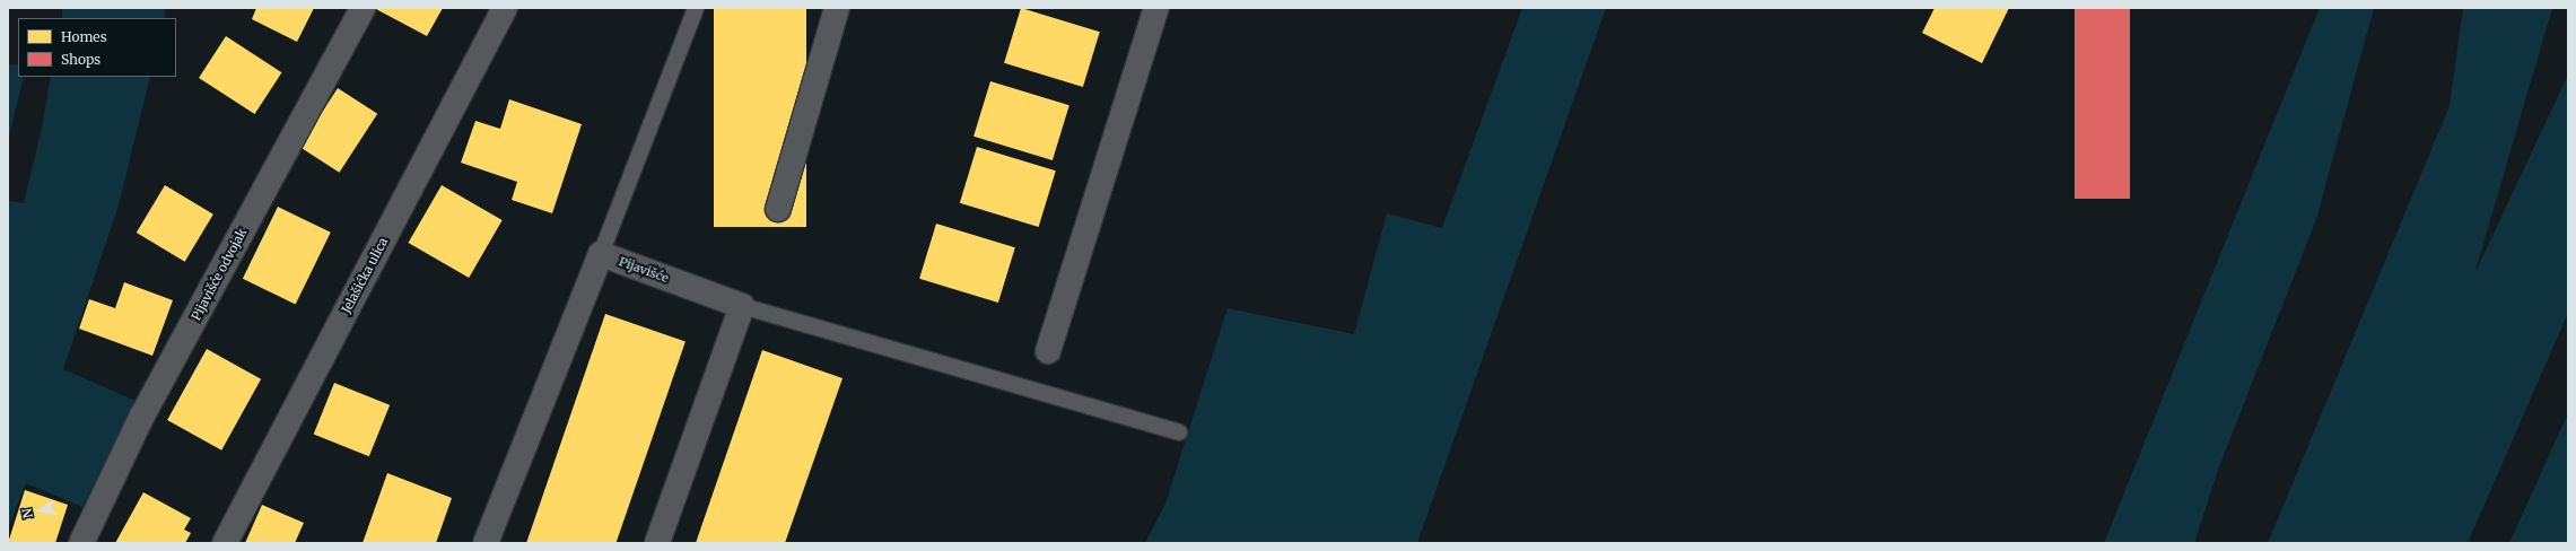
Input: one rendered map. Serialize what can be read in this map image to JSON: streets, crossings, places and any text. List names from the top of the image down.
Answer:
{
  "streets": {
    "street": ["Pijavišće", "Pijavišće odvojak", "Jelašićka ulica"]
  },
  "legend": ["Homes", "Shops"],
  "north": "left"
}
